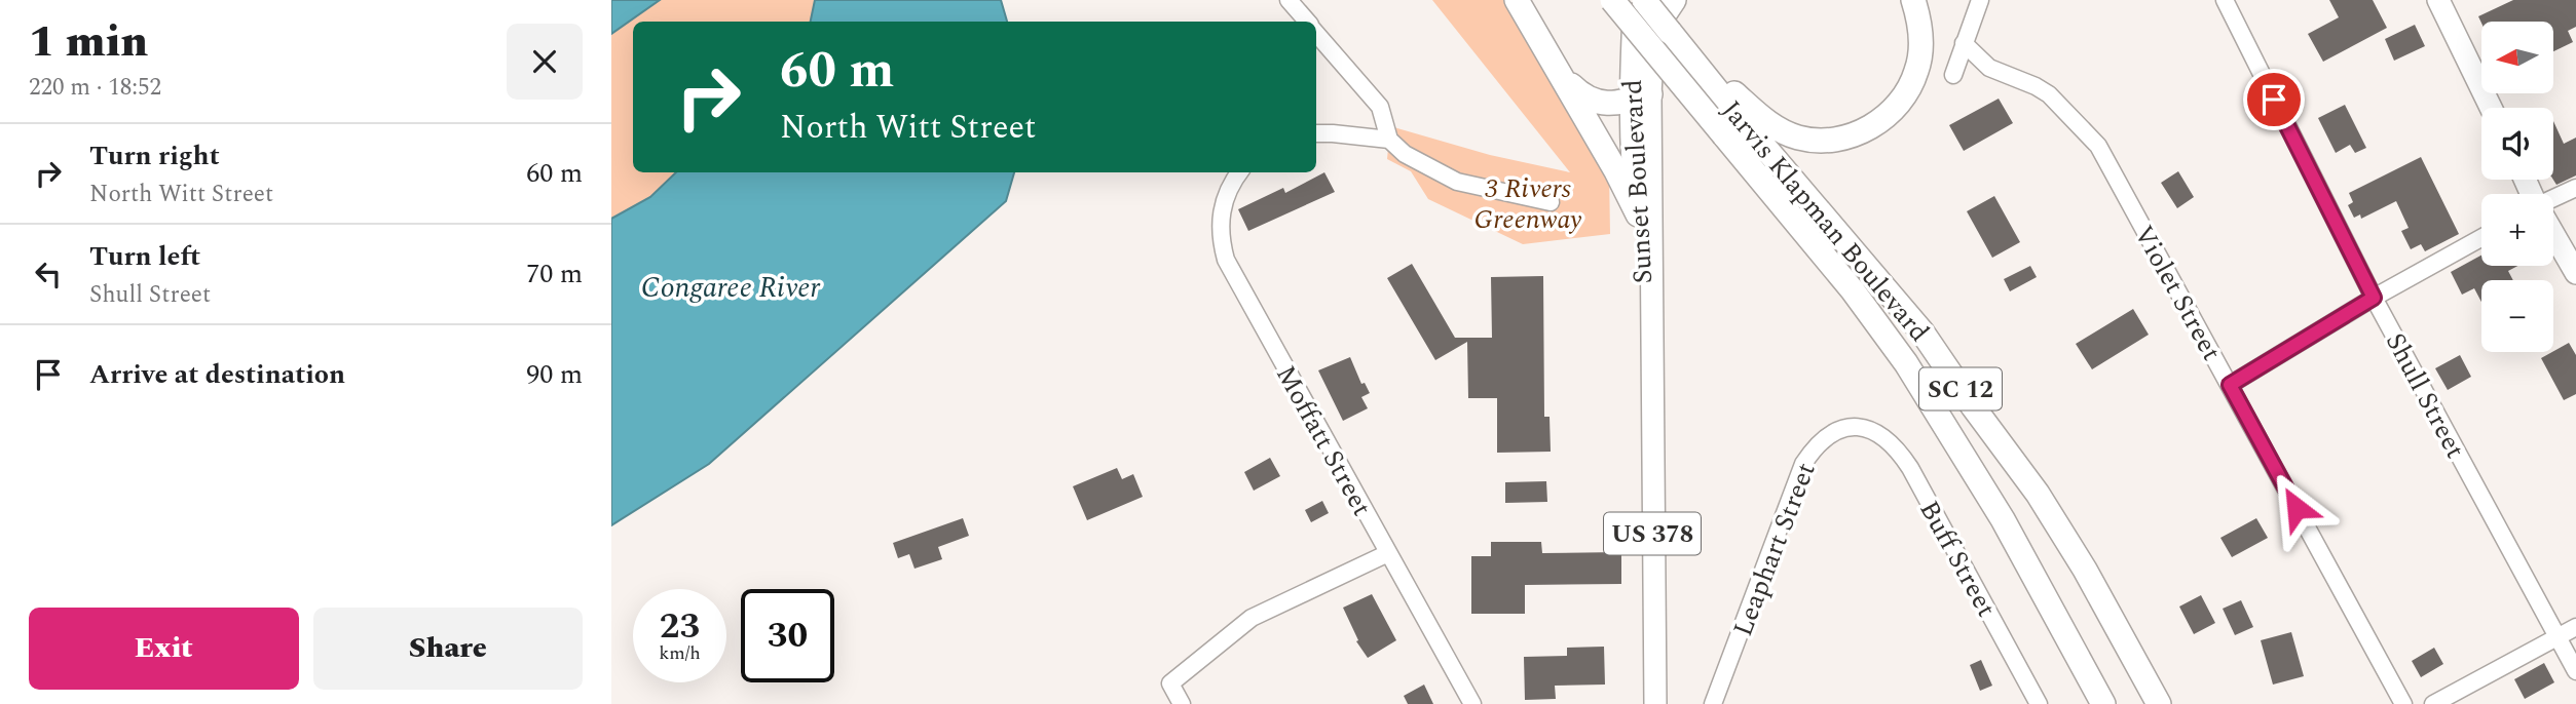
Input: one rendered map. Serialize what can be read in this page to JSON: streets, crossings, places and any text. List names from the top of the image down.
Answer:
{
  "streets": {
    "highway": ["Jarvis Klapman Boulevard", "SC 12"],
    "main road": ["Sunset Boulevard", "US 378"],
    "street": [
      "Violet Street",
      "Shull Street",
      "Moffatt Street",
      "Leaphart Street",
      "Buff Street"
    ]
  },
  "crossings": [
    ["Leaphart Street", "Buff Street"]
  ],
  "water": ["Congaree River"],
  "parks": ["3 Rivers Greenway"],
  "north": "left",
  "page": {
    "heading": ["1 min", "220 m · 18:52"],
    "map_buttons": ["+", "−"],
    "turn": ["60 m", "North Witt Street"],
    "list": [
      {
        "name": "Turn right",
        "note": "North Witt Street",
        "value": "60 m"
      },
      {
        "name": "Turn left",
        "note": "Shull Street",
        "value": "70 m"
      },
      {
        "name": "Arrive at destination",
        "value": "90 m"
      }
    ],
    "speed": "23 km/h",
    "limit": "30",
    "buttons": ["Exit", "Share"]
  }
}
